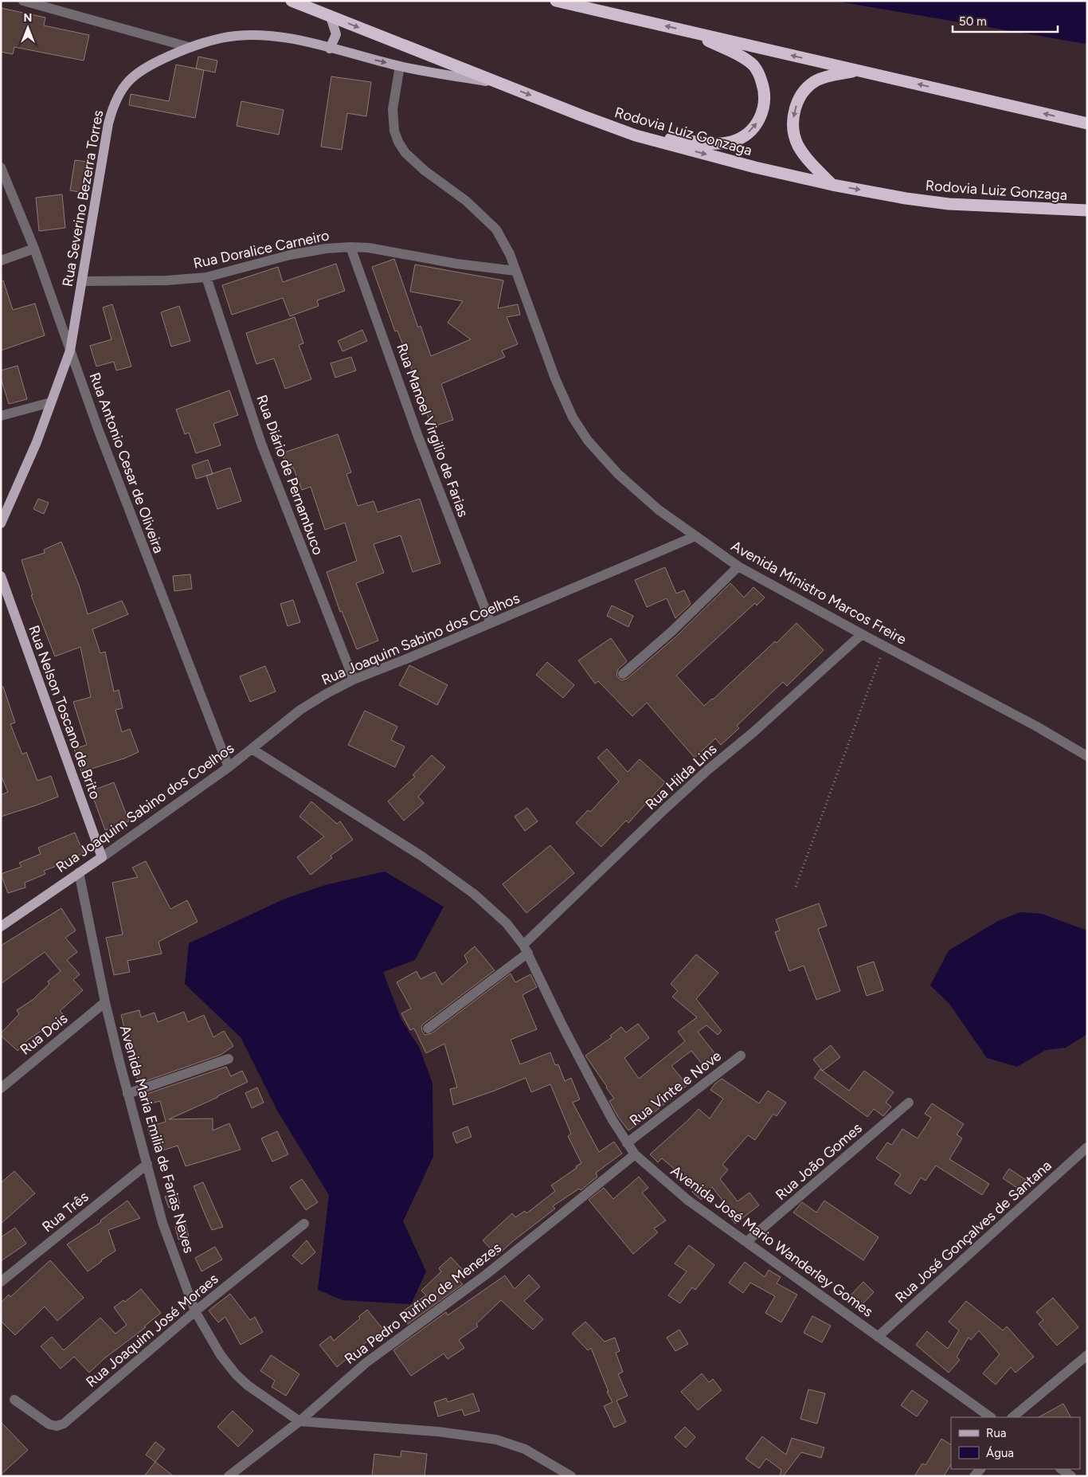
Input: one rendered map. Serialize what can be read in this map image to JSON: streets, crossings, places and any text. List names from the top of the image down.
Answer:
{
  "streets": {
    "highway": ["Rodovia Luiz Gonzaga"],
    "main road": ["Rua Severino Bezerra Torres", "Rua Joaquim Sabino dos Coelhos", "Rua Nelson Toscano de Brito"],
    "street": [
      "Rua Doralice Carneiro",
      "Rua Manoel Virgilio de Farias",
      "Rua Antonio Cesar de Oliveira",
      "Rua Diário de Pernambuco",
      "Avenida Ministro Marcos Freire",
      "Rua Hilda Lins",
      "Rua Dois",
      "Rua Vinte e Nove",
      "Avenida Maria Emilia de Farias Neves",
      "Rua João Gomes",
      "Rua Três",
      "Rua José Gonçalves de Santana",
      "Avenida José Mario Wanderley Gomes",
      "Rua Pedro Rufino de Menezes",
      "Rua Joaquim José Moraes"
    ]
  },
  "crossings": [
    ["Rodovia Luiz Gonzaga", "Rua Severino Bezerra Torres"],
    ["Rua Severino Bezerra Torres", "Rua Doralice Carneiro"],
    ["Rua Severino Bezerra Torres", "Rua Antonio Cesar de Oliveira"],
    ["Rua Severino Bezerra Torres", "Avenida Ministro Marcos Freire"],
    ["Rua Doralice Carneiro", "Rua Manoel Virgilio de Farias"],
    ["Rua Doralice Carneiro", "Rua Diário de Pernambuco"],
    ["Rua Doralice Carneiro", "Avenida Ministro Marcos Freire"],
    ["Rua Manoel Virgilio de Farias", "Rua Joaquim Sabino dos Coelhos"],
    ["Rua Antonio Cesar de Oliveira", "Rua Joaquim Sabino dos Coelhos"],
    ["Rua Diário de Pernambuco", "Rua Joaquim Sabino dos Coelhos"],
    ["Avenida Ministro Marcos Freire", "Rua Joaquim Sabino dos Coelhos"],
    ["Avenida Ministro Marcos Freire", "Rua Hilda Lins"],
    ["Rua Joaquim Sabino dos Coelhos", "Rua Nelson Toscano de Brito"],
    ["Rua Joaquim Sabino dos Coelhos", "Avenida Maria Emilia de Farias Neves"],
    ["Rua Joaquim Sabino dos Coelhos", "Avenida José Mario Wanderley Gomes"],
    ["Rua Hilda Lins", "Avenida José Mario Wanderley Gomes"],
    ["Rua Dois", "Avenida Maria Emilia de Farias Neves"],
    ["Rua Vinte e Nove", "Avenida José Mario Wanderley Gomes"],
    ["Avenida Maria Emilia de Farias Neves", "Rua Três"],
    ["Avenida Maria Emilia de Farias Neves", "Rua Pedro Rufino de Menezes"],
    ["Avenida Maria Emilia de Farias Neves", "Rua Joaquim José Moraes"],
    ["Rua João Gomes", "Avenida José Mario Wanderley Gomes"],
    ["Rua José Gonçalves de Santana", "Avenida José Mario Wanderley Gomes"],
    ["Avenida José Mario Wanderley Gomes", "Rua Pedro Rufino de Menezes"]
  ],
  "one_way": ["Rodovia Luiz Gonzaga"],
  "legend": ["Rua", "Água"],
  "scale_bar": "50 m",
  "north": "top"
}
